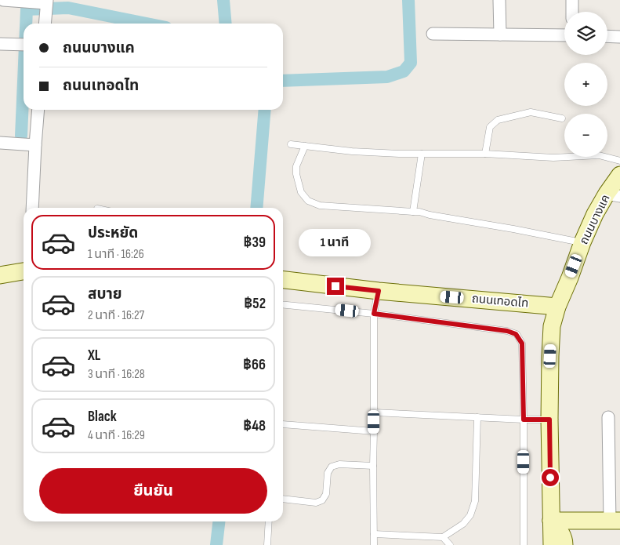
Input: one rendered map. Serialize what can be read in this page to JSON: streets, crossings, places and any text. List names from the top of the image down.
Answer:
{
  "streets": {
    "main road": ["ถนนบางแค", "ถนนเทอดไท"]
  },
  "crossings": [
    ["ถนนบางแค", "ถนนเทอดไท"]
  ],
  "page": {
    "map_buttons": ["+", "−"],
    "banner": ["ถนนบางแค", "ถนนเทอดไท"],
    "list": [
      {
        "name": "ประหยัด",
        "note": "1 นาที · 16:26",
        "value": "฿39"
      },
      {
        "name": "สบาย",
        "note": "2 นาที · 16:27",
        "value": "฿52"
      },
      {
        "name": "XL",
        "note": "3 นาที · 16:28",
        "value": "฿66"
      },
      {
        "name": "Black",
        "note": "4 นาที · 16:29",
        "value": "฿48"
      }
    ],
    "bubble": "1 นาที",
    "buttons": "ยืนยัน"
  }
}
